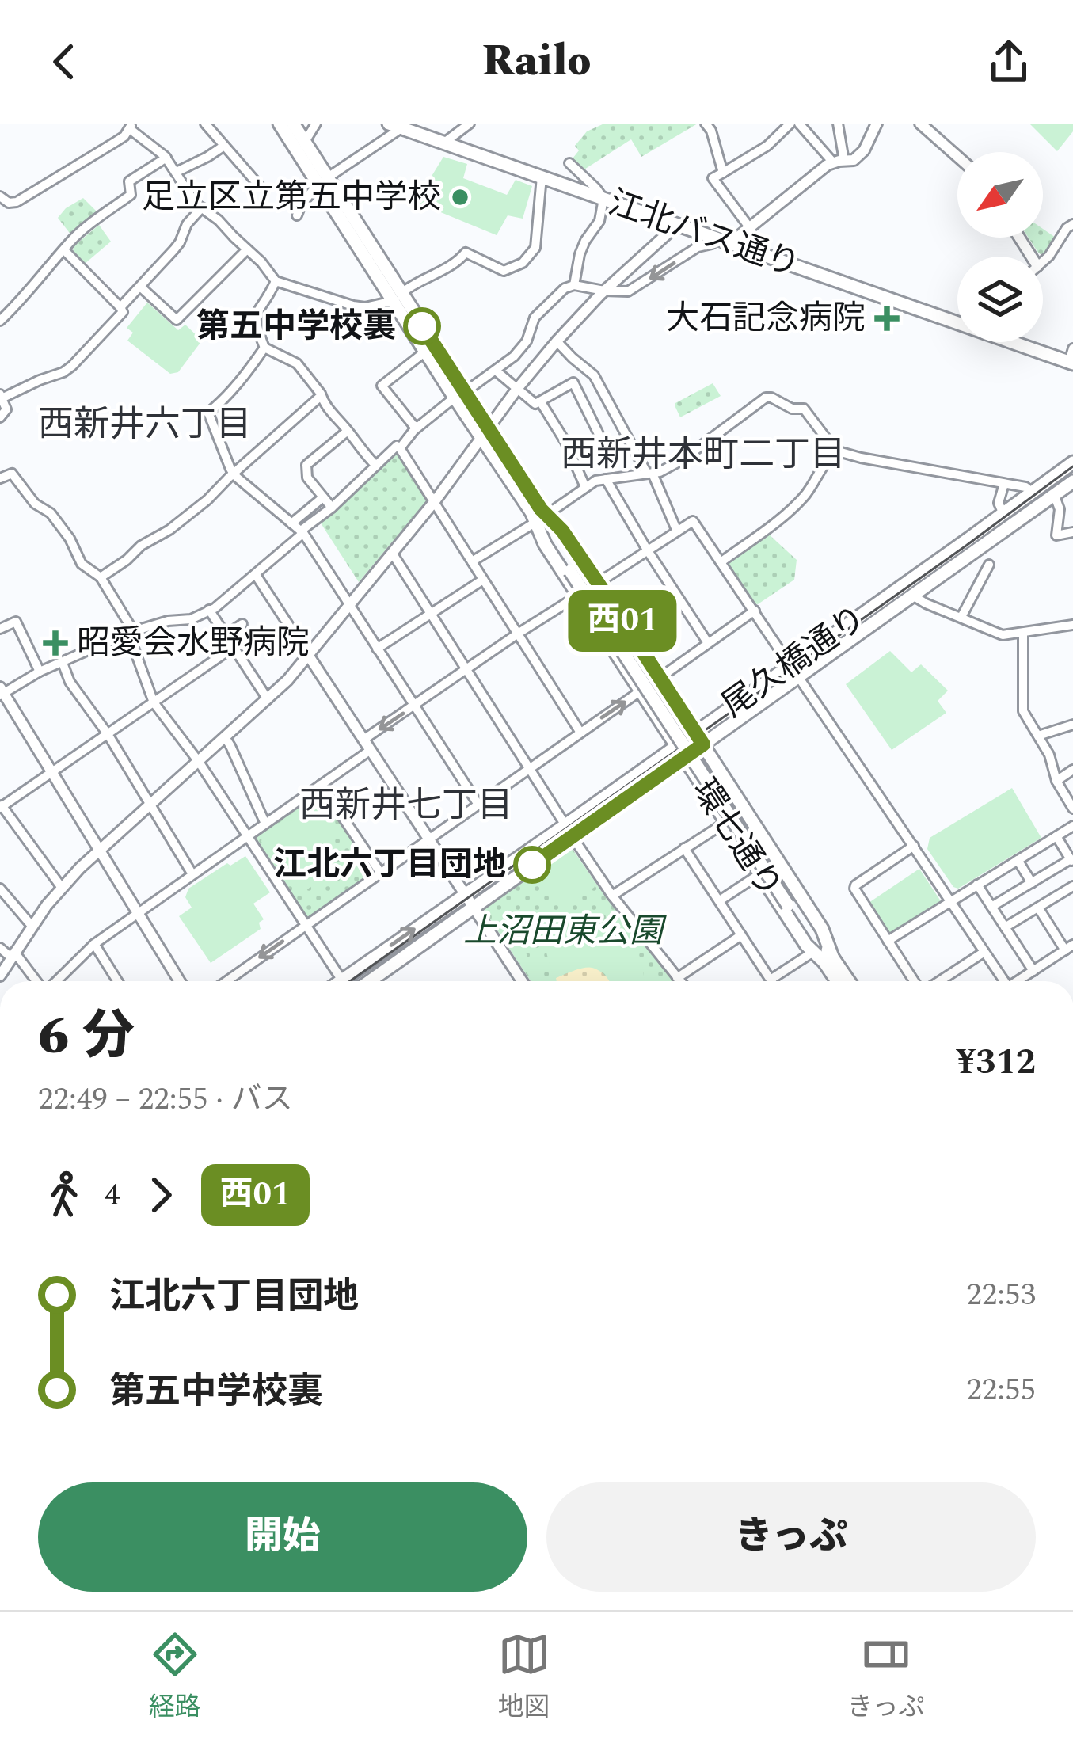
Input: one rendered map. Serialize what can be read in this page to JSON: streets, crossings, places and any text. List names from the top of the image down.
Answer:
{
  "streets": {
    "main road": ["江北バス通り", "尾久橋通り", "環七通り"]
  },
  "crossings": [
    ["尾久橋通り", "環七通り"]
  ],
  "districts": ["西新井六丁目", "西新井本町二丁目", "西新井七丁目"],
  "parks": ["上沼田東公園"],
  "places": {
    "other": ["足立区立第五中学校", "第五中学校裏", "江北六丁目団地"],
    "health": ["大石記念病院", "昭愛会水野病院"]
  },
  "lines": ["bus line 西01"],
  "north": "bottom left",
  "page": {
    "header": "Railo",
    "on_map": "西01",
    "heading": ["6 分", "22:49 – 22:55 · バス", "¥312"],
    "legs": ["4", "西01"],
    "list": [
      {
        "name": "江北六丁目団地",
        "value": "22:53"
      },
      {
        "name": "第五中学校裏",
        "value": "22:55"
      }
    ],
    "buttons": ["開始", "きっぷ"],
    "tabs": ["経路", "地図", "きっぷ"]
  }
}
